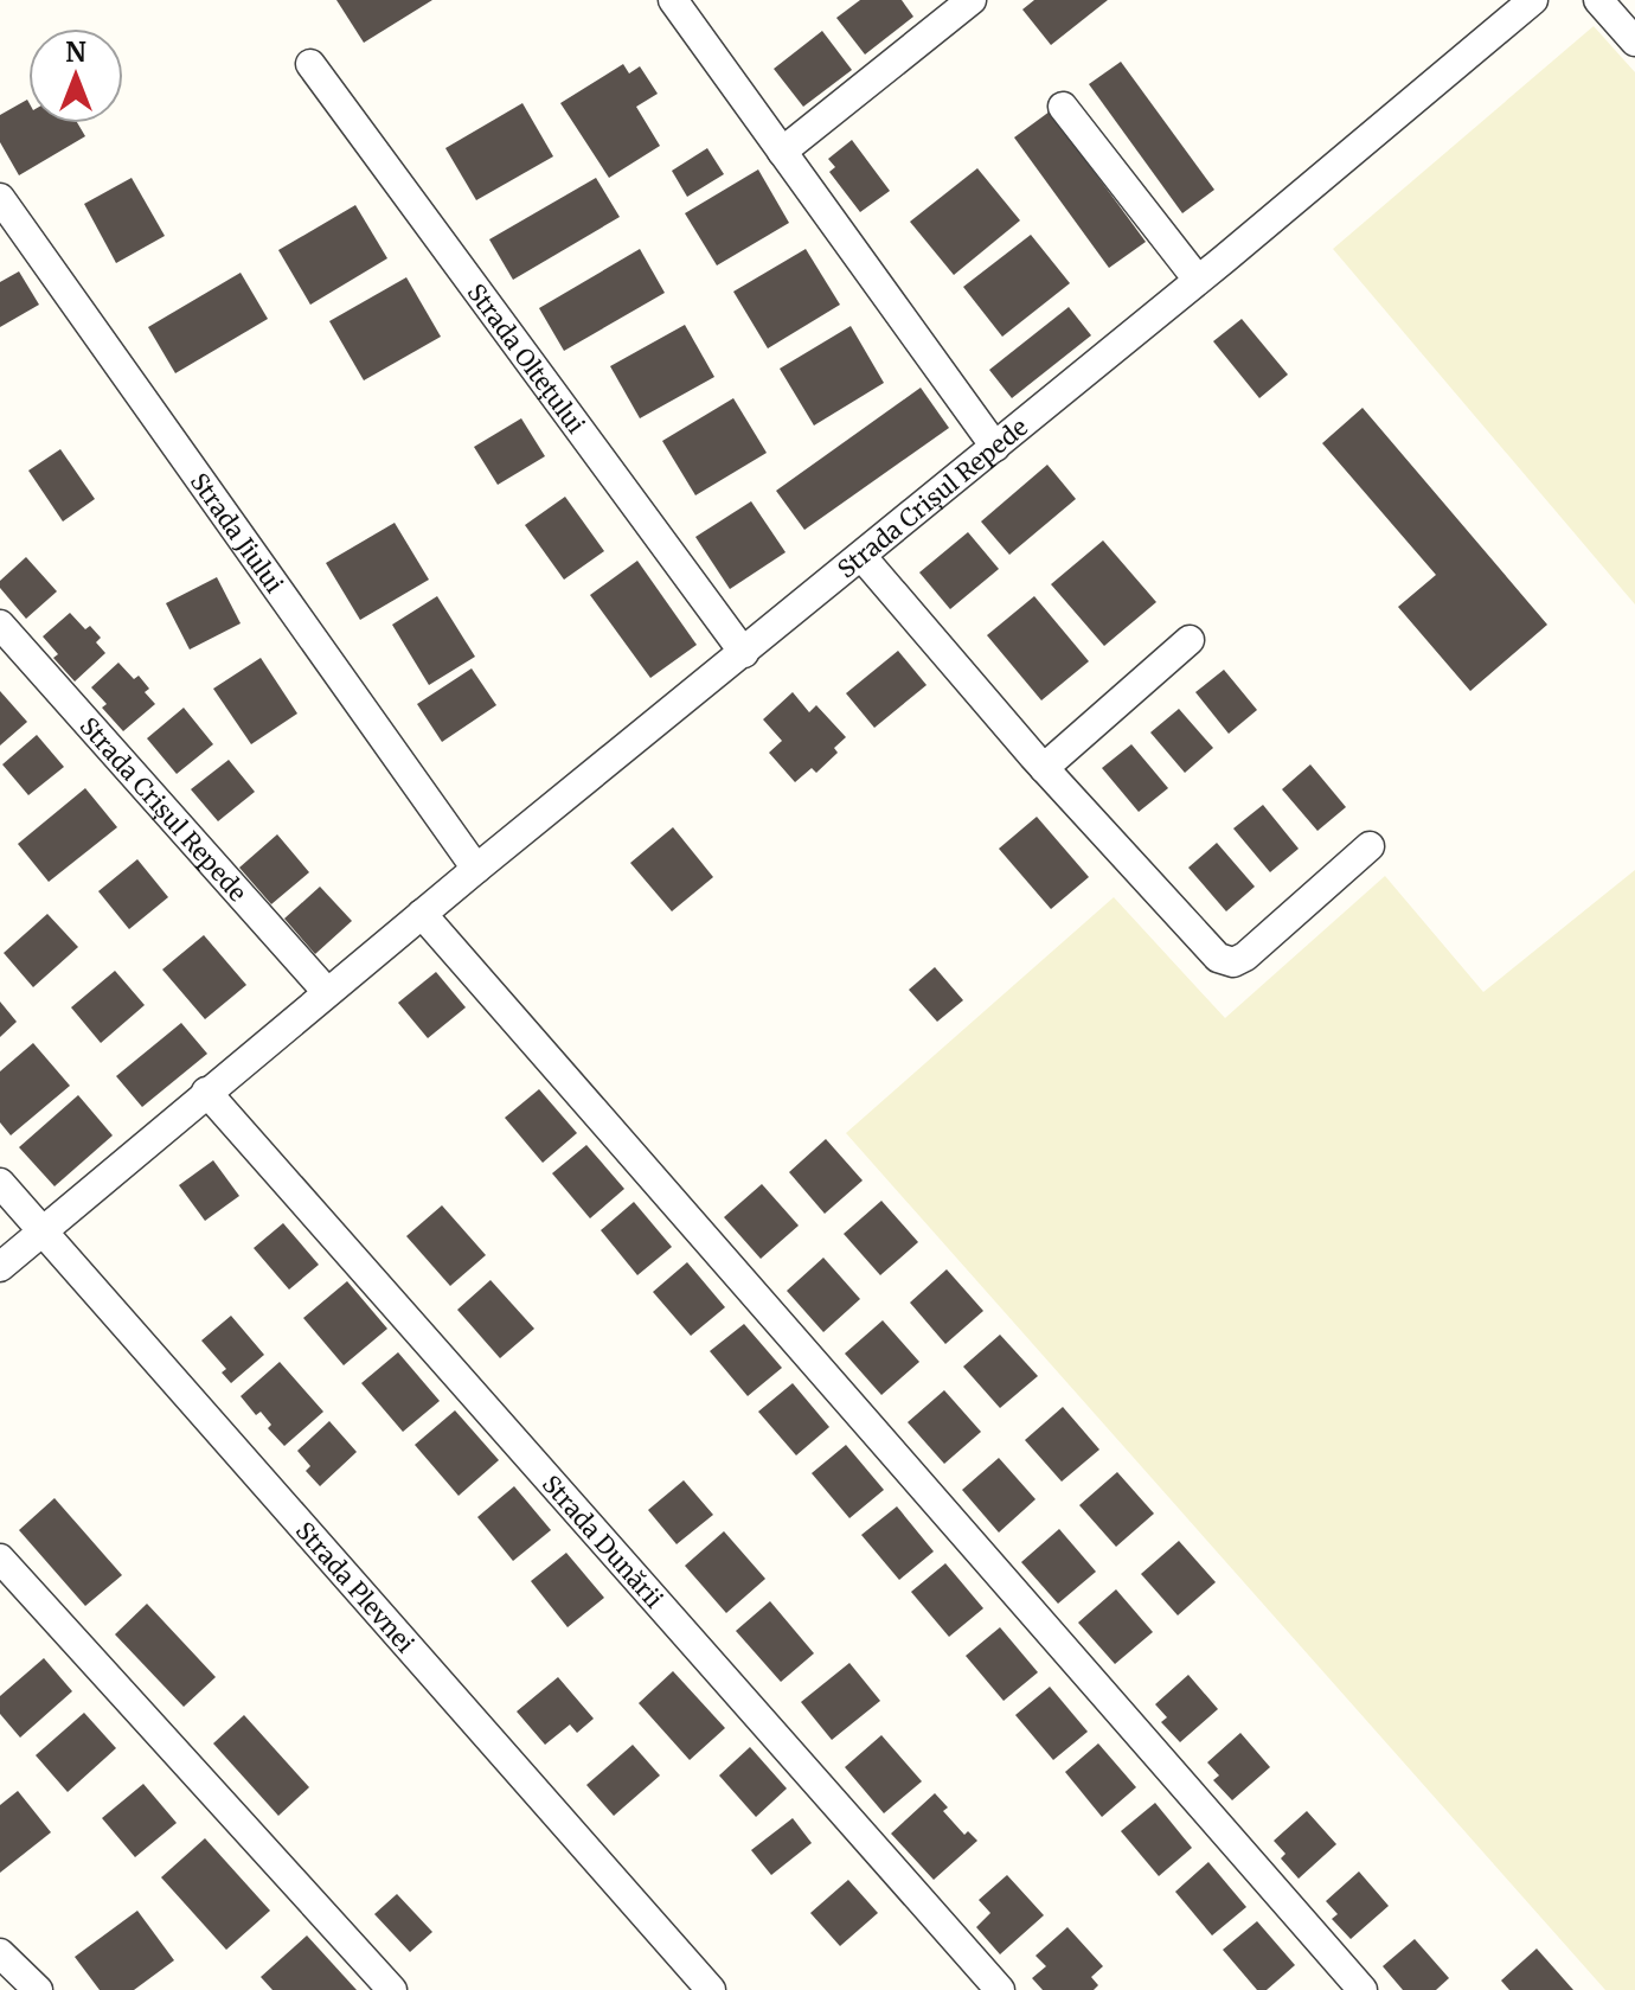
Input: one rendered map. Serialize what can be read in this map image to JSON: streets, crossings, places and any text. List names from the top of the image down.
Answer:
{
  "streets": {
    "street": [
      "Strada Oltețului",
      "Strada Crișul Repede",
      "Strada Jiului",
      "Strada Dunării",
      "Strada Plevnei"
    ]
  },
  "crossings": [
    ["Strada Oltețului", "Strada Crișul Repede"],
    ["Strada Crișul Repede", "Strada Jiului"],
    ["Strada Crișul Repede", "Strada Dunării"],
    ["Strada Crișul Repede", "Strada Plevnei"]
  ],
  "north": "top"
}
